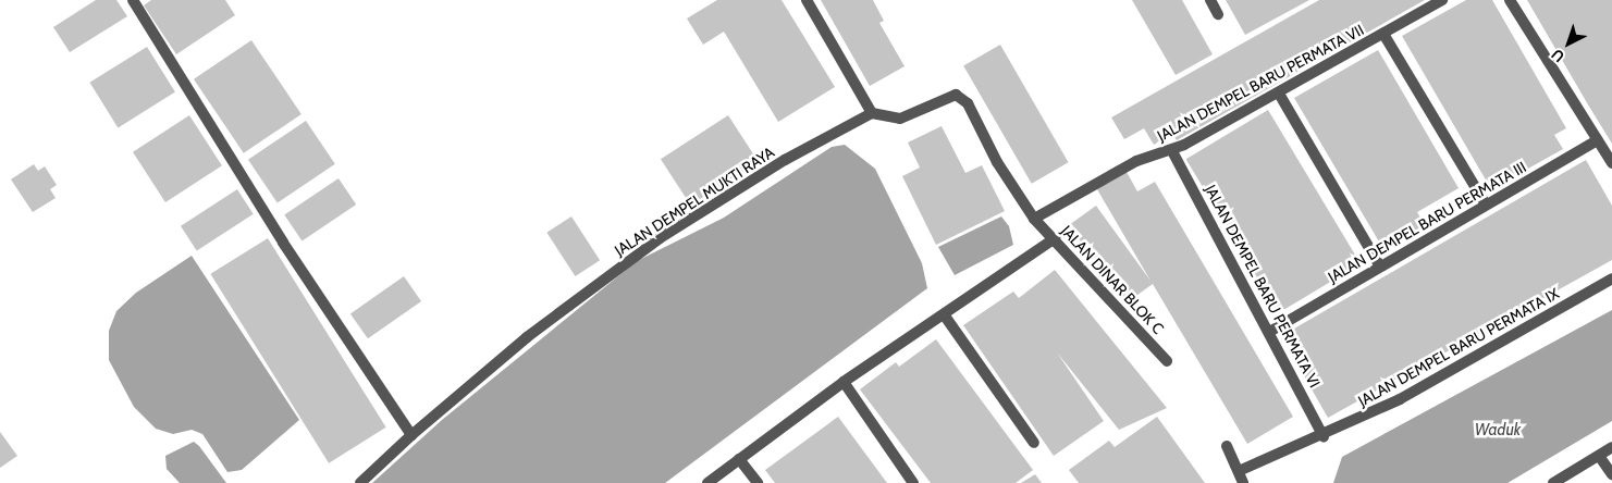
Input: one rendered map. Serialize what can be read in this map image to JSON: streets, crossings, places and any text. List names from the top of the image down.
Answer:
{
  "streets": {
    "street": [
      "JALAN DEMPEL BARU PERMATA VII",
      "JALAN DEMPEL MUKTI RAYA",
      "JALAN DEMPEL BARU PERMATA III",
      "JALAN DINAR BLOK C",
      "JALAN DEMPEL BARU PERMATA VI",
      "JALAN DEMPEL BARU PERMATA IX"
    ]
  },
  "crossings": [
    ["JALAN DEMPEL BARU PERMATA VII", "JALAN DINAR BLOK C"],
    ["JALAN DEMPEL BARU PERMATA VII", "JALAN DEMPEL BARU PERMATA VI"],
    ["JALAN DEMPEL BARU PERMATA III", "JALAN DEMPEL BARU PERMATA VI"],
    ["JALAN DEMPEL BARU PERMATA VI", "JALAN DEMPEL BARU PERMATA IX"]
  ],
  "water": ["Waduk"],
  "north": "bottom left"
}
